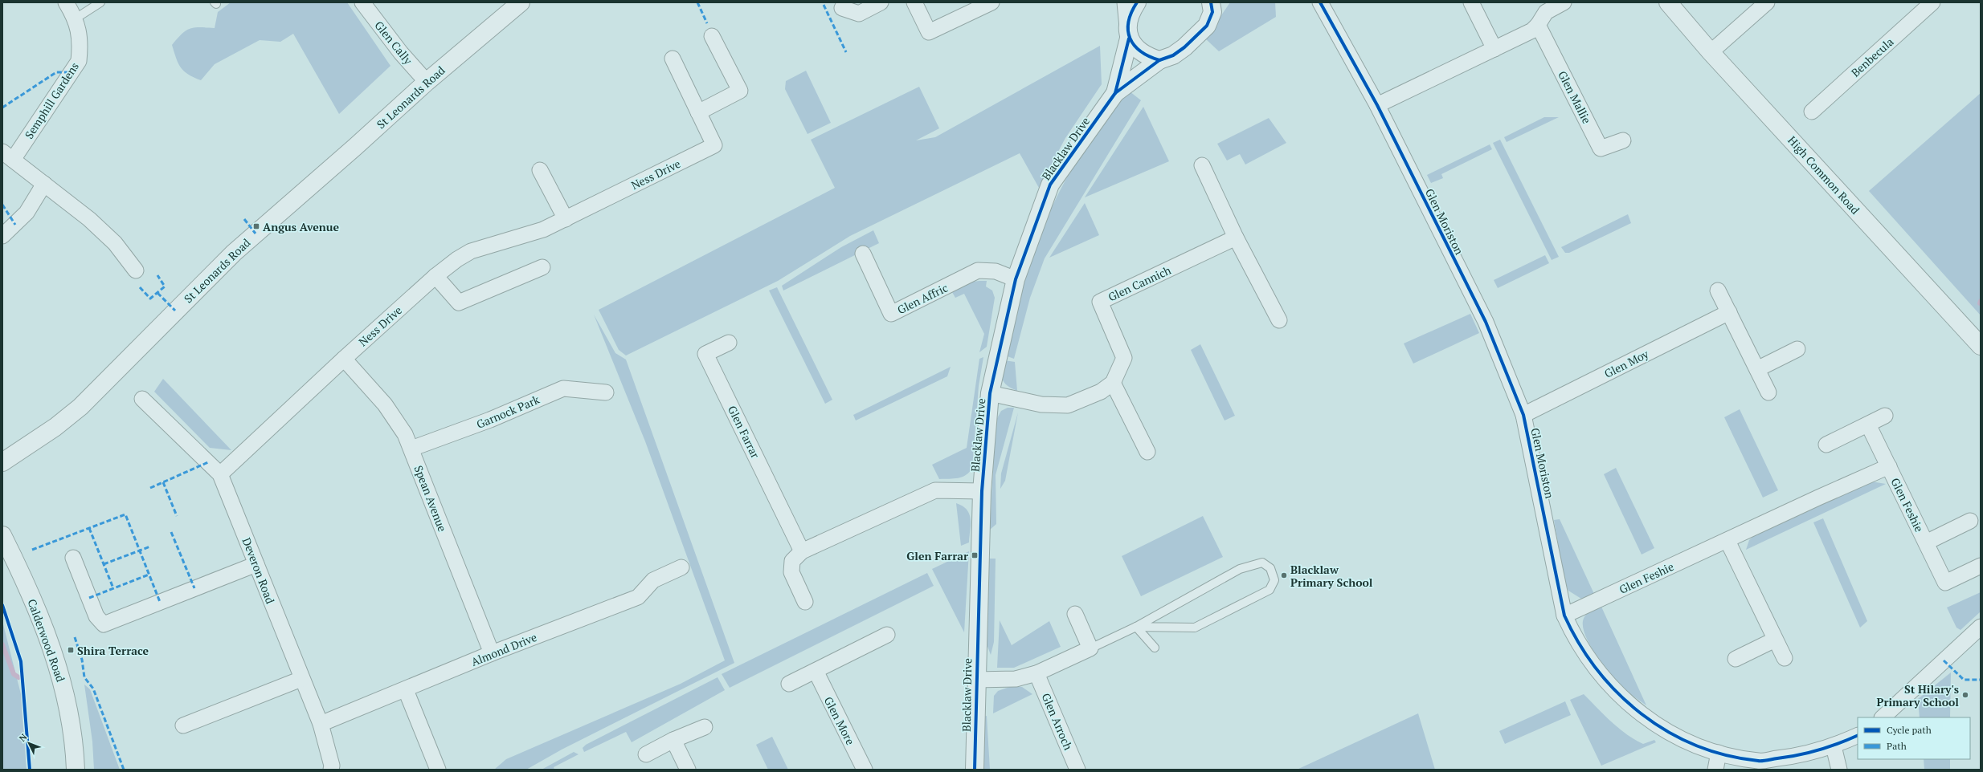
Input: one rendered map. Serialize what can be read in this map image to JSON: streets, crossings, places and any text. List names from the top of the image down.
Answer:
{
  "streets": {
    "street": [
      "Glen Cally",
      "Benbecula",
      "St Leonards Road",
      "Glen Mallie",
      "Semphill Gardens",
      "Blacklaw Drive",
      "Ness Drive",
      "High Common Road",
      "Glen Moriston",
      "Glen Cannich",
      "Glen Affric",
      "Glen Moy",
      "Garnock Park",
      "Glen Farrar",
      "Spean Avenue",
      "Glen Feshie",
      "Deveron Road",
      "Calderwood Road",
      "Almond Drive",
      "Glen More",
      "Glen Arroch"
    ]
  },
  "crossings": [
    ["Glen Cally", "St Leonards Road"],
    ["Blacklaw Drive", "Glen Affric"],
    ["Ness Drive", "Spean Avenue"],
    ["Ness Drive", "Deveron Road"],
    ["Glen Moriston", "Glen Moy"],
    ["Glen Moriston", "Glen Feshie"],
    ["Garnock Park", "Spean Avenue"],
    ["Spean Avenue", "Almond Drive"],
    ["Deveron Road", "Almond Drive"]
  ],
  "places": {
    "transit": ["Angus Avenue", "Glen Farrar", "Shira Terrace"],
    "other": ["Blacklaw Primary School", "St Hilary's Primary School"]
  },
  "legend": ["Cycle path", "Path"],
  "north": "top left"
}
